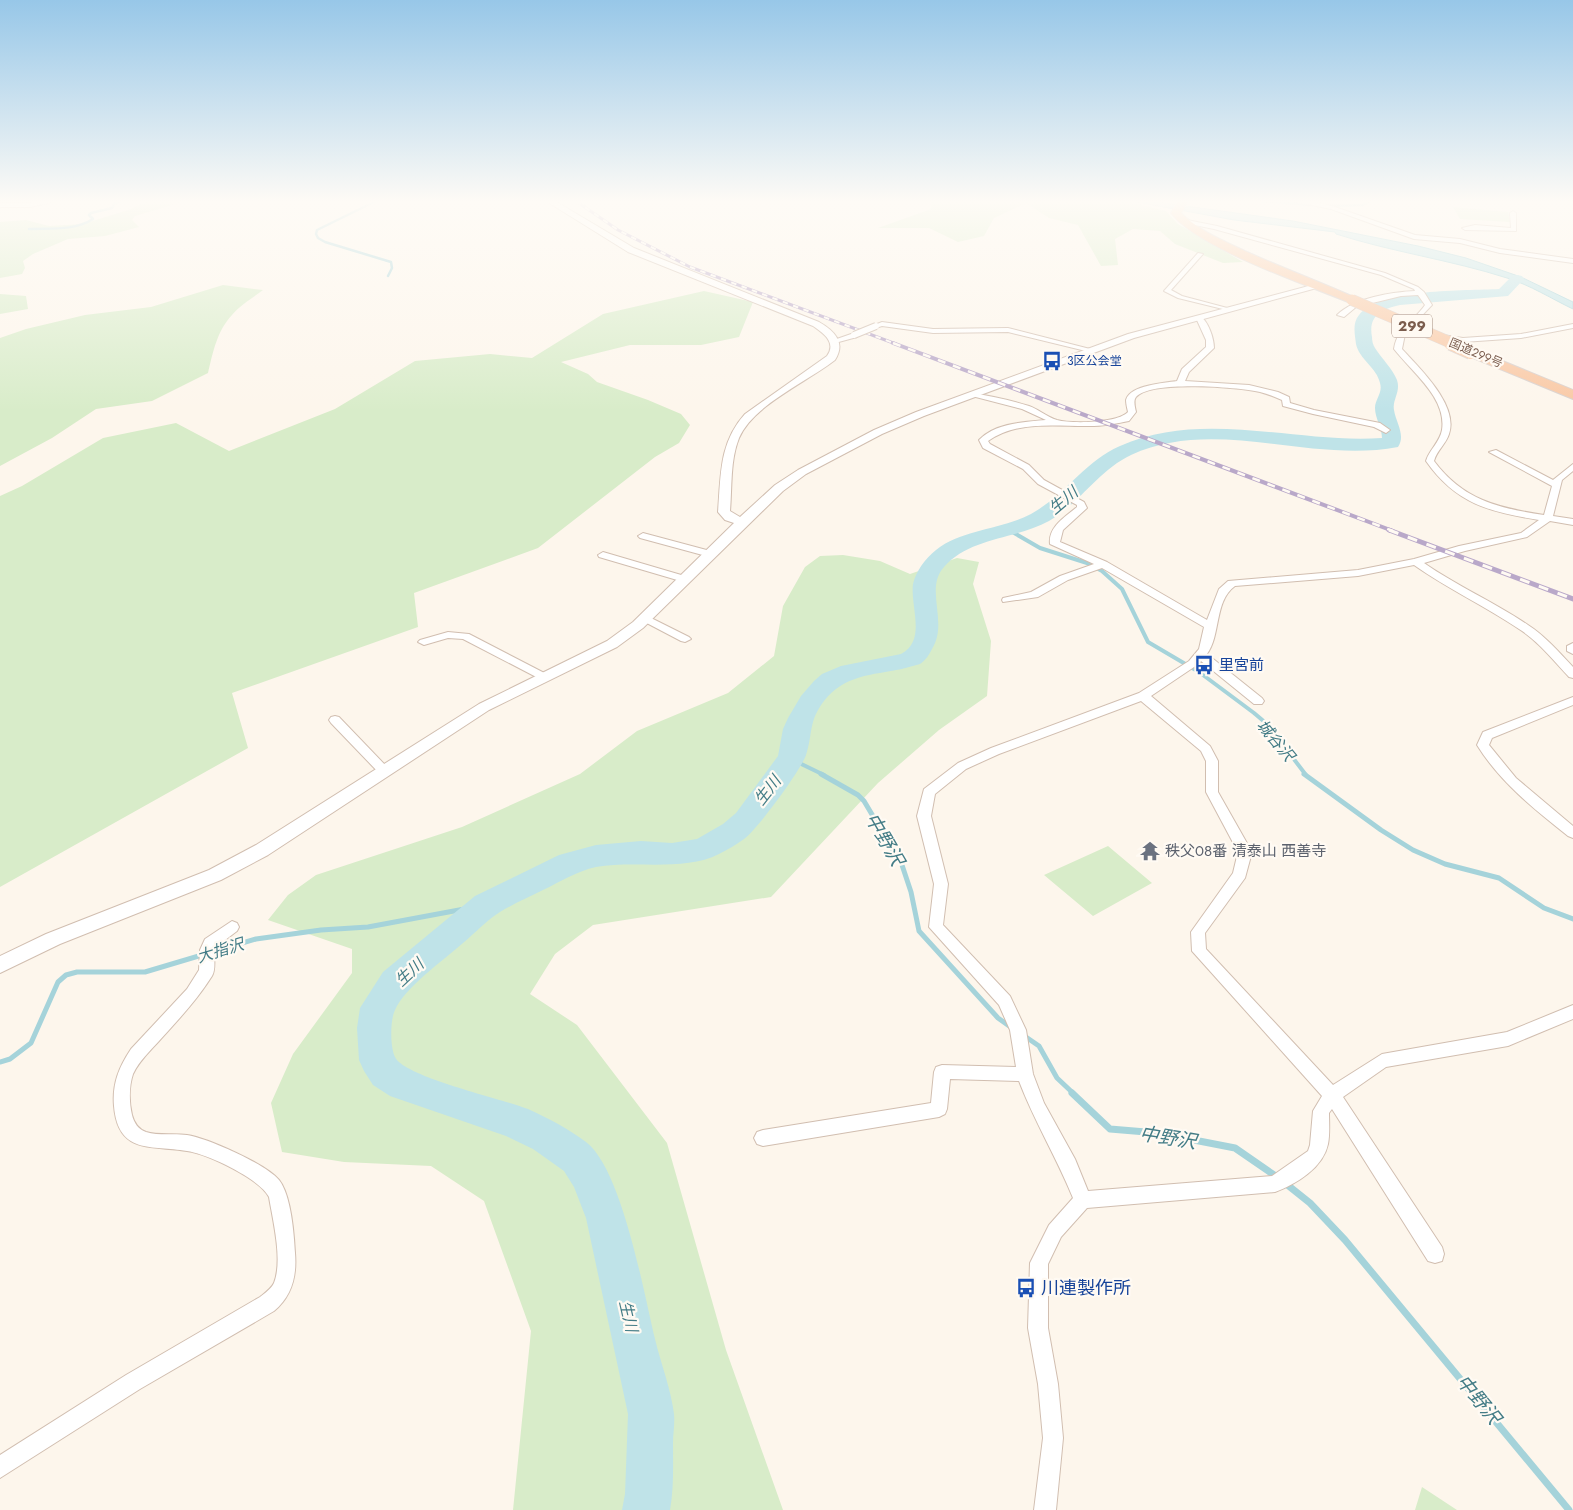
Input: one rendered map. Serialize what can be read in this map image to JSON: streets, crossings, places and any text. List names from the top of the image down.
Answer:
{
  "streets": {
    "highway": ["299", "国道299号"]
  },
  "water": [
    "生川",
    "城谷沢",
    "中野沢",
    "大指沢"
  ],
  "places": {
    "bus stop": ["3区公会堂", "里宮前", "川連製作所"],
    "temple": ["秩父08番 清泰山 西善寺"]
  }
}
